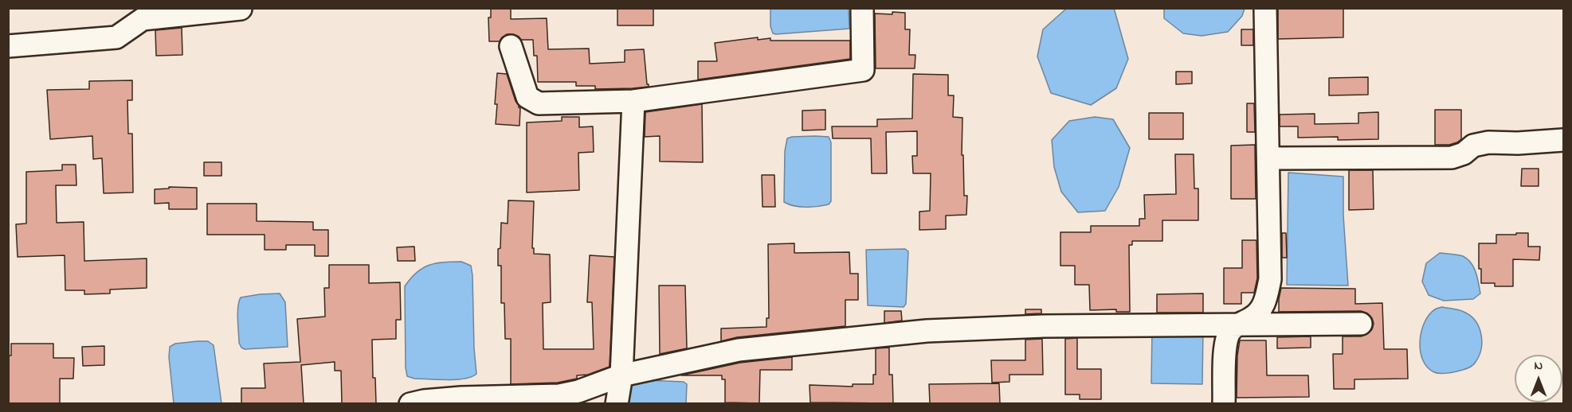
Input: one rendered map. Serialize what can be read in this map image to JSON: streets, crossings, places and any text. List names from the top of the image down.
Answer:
{
  "north": "top"
}
